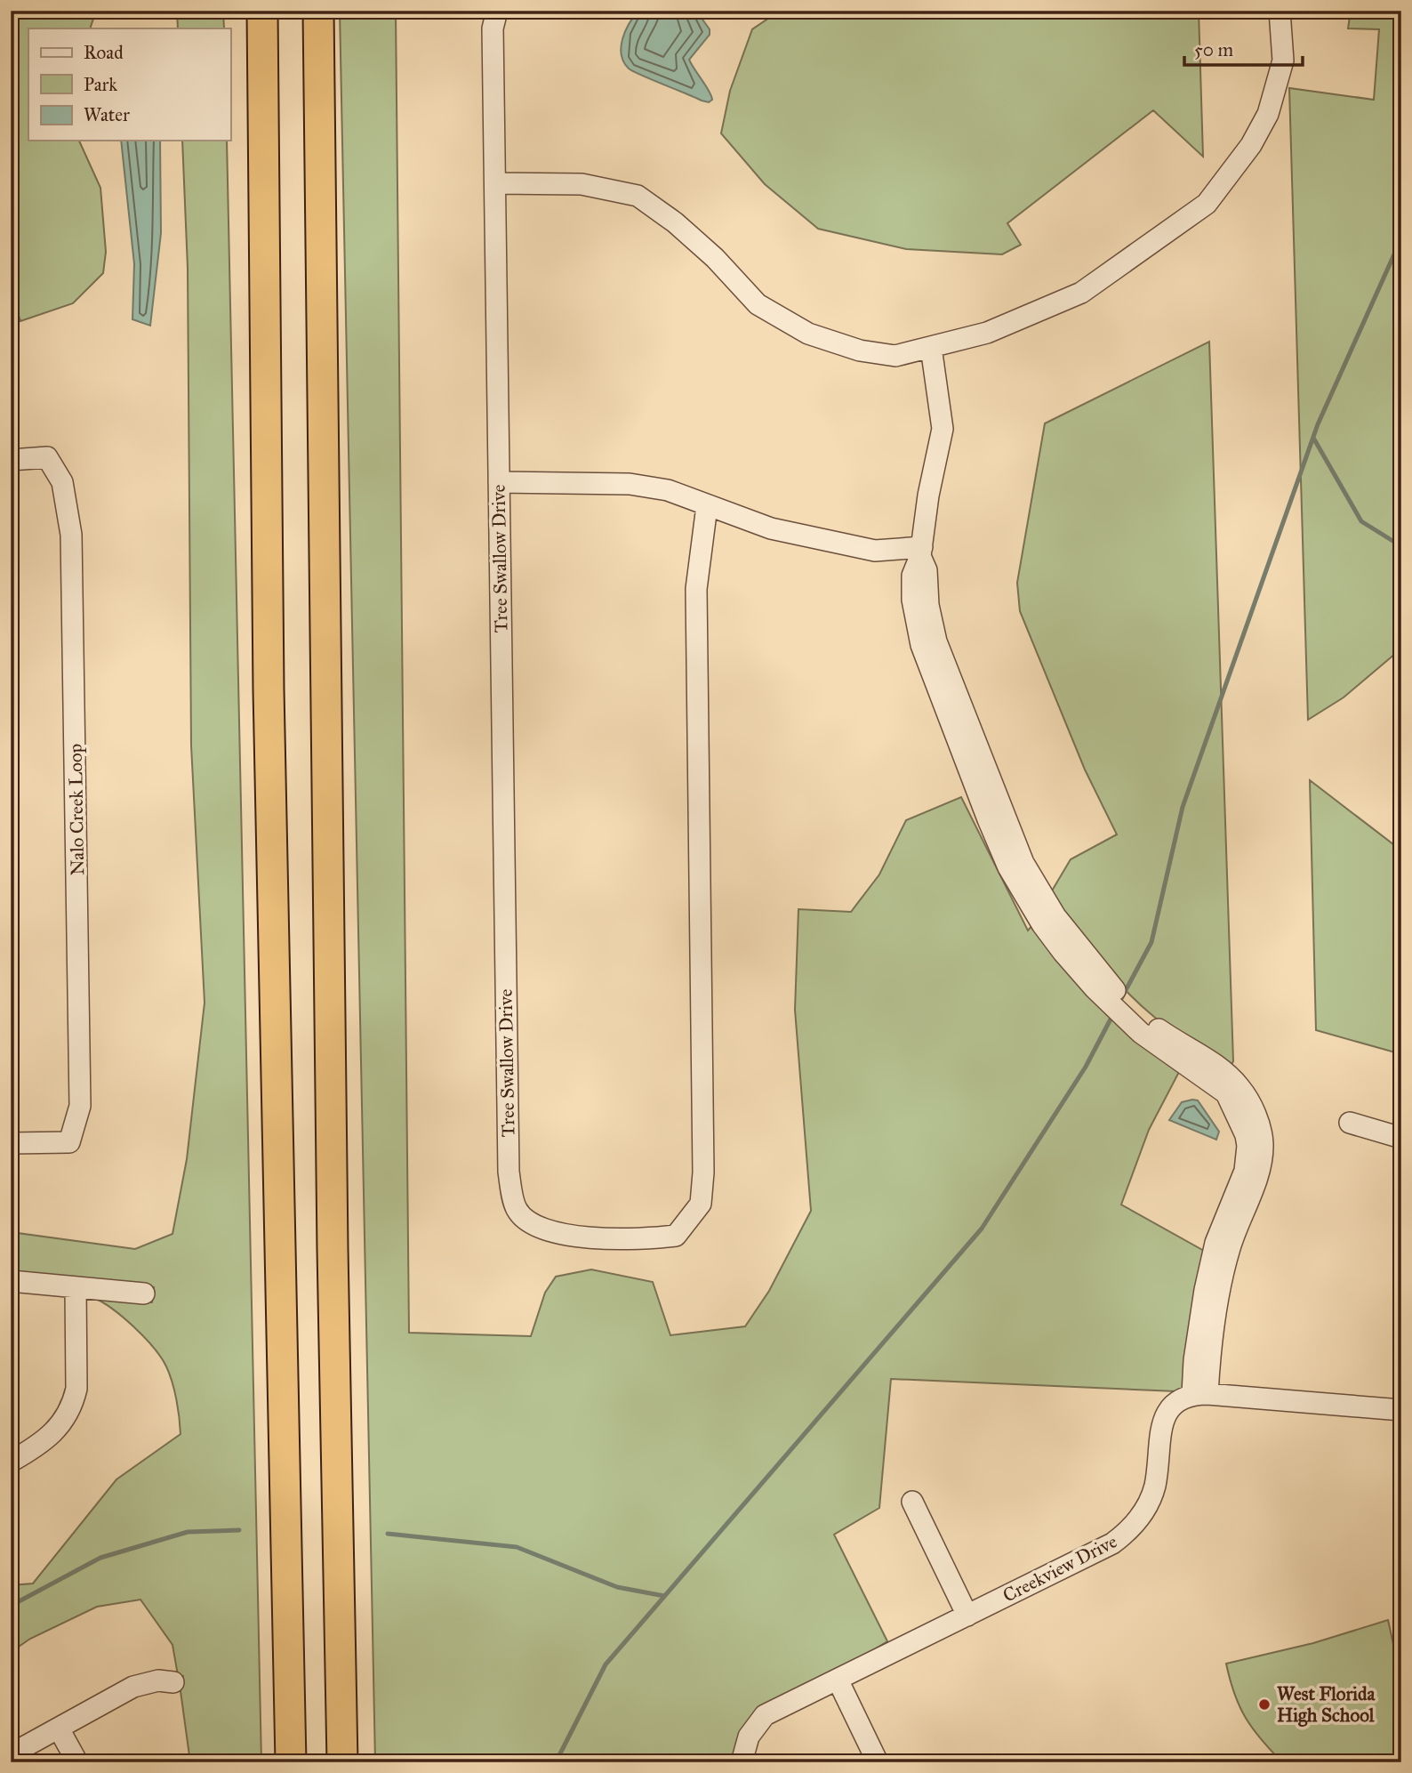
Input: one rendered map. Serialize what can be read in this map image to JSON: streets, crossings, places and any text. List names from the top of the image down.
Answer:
{
  "streets": {
    "street": ["Tree Swallow Drive", "Nalo Creek Loop", "Creekview Drive"]
  },
  "places": ["West Florida High School"],
  "legend": ["Road", "Park", "Water"],
  "scale_bar": "50 m"
}
